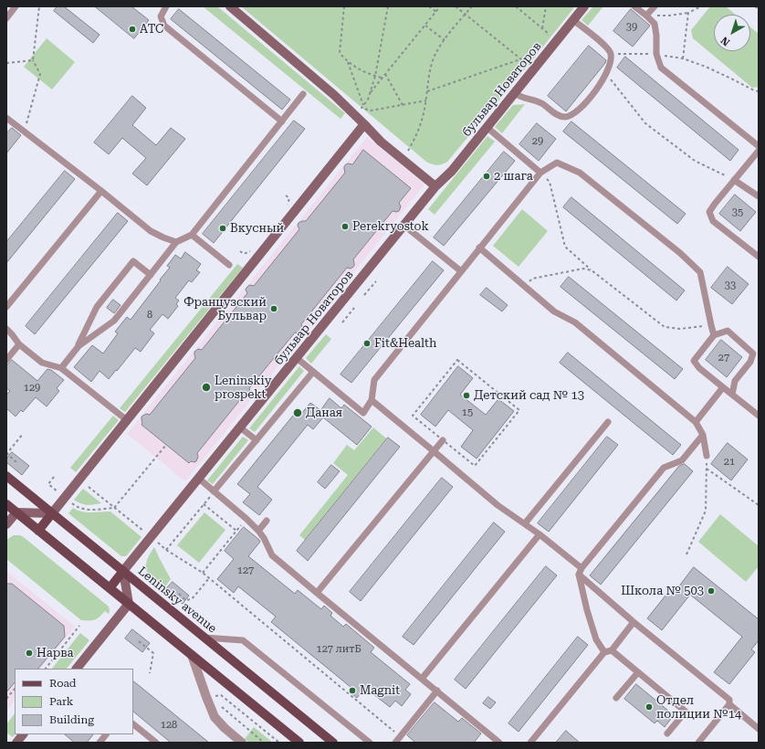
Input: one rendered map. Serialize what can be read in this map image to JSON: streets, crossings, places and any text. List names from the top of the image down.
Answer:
{
  "streets": {
    "main road": ["Leninsky avenue"],
    "street": ["бульвар Новаторов"]
  },
  "crossings": [
    ["бульвар Новаторов", "Leninsky avenue"]
  ],
  "places": [
    "АТС",
    "2 шага",
    "Perekryostok",
    "Вкусный",
    "Французский Бульвар",
    "Fit&Health",
    "Leninskiy prospekt",
    "Детский сад № 13",
    "Даная",
    "Школа № 503",
    "Нарва",
    "Magnit",
    "Отдел полиции №14"
  ],
  "house_numbers": [
    "39",
    "29",
    "35",
    "33",
    "8",
    "27",
    "129",
    "15",
    "21",
    "127",
    "127 литБ",
    "128"
  ],
  "legend": ["Road", "Park", "Building"],
  "north": "bottom left"
}
